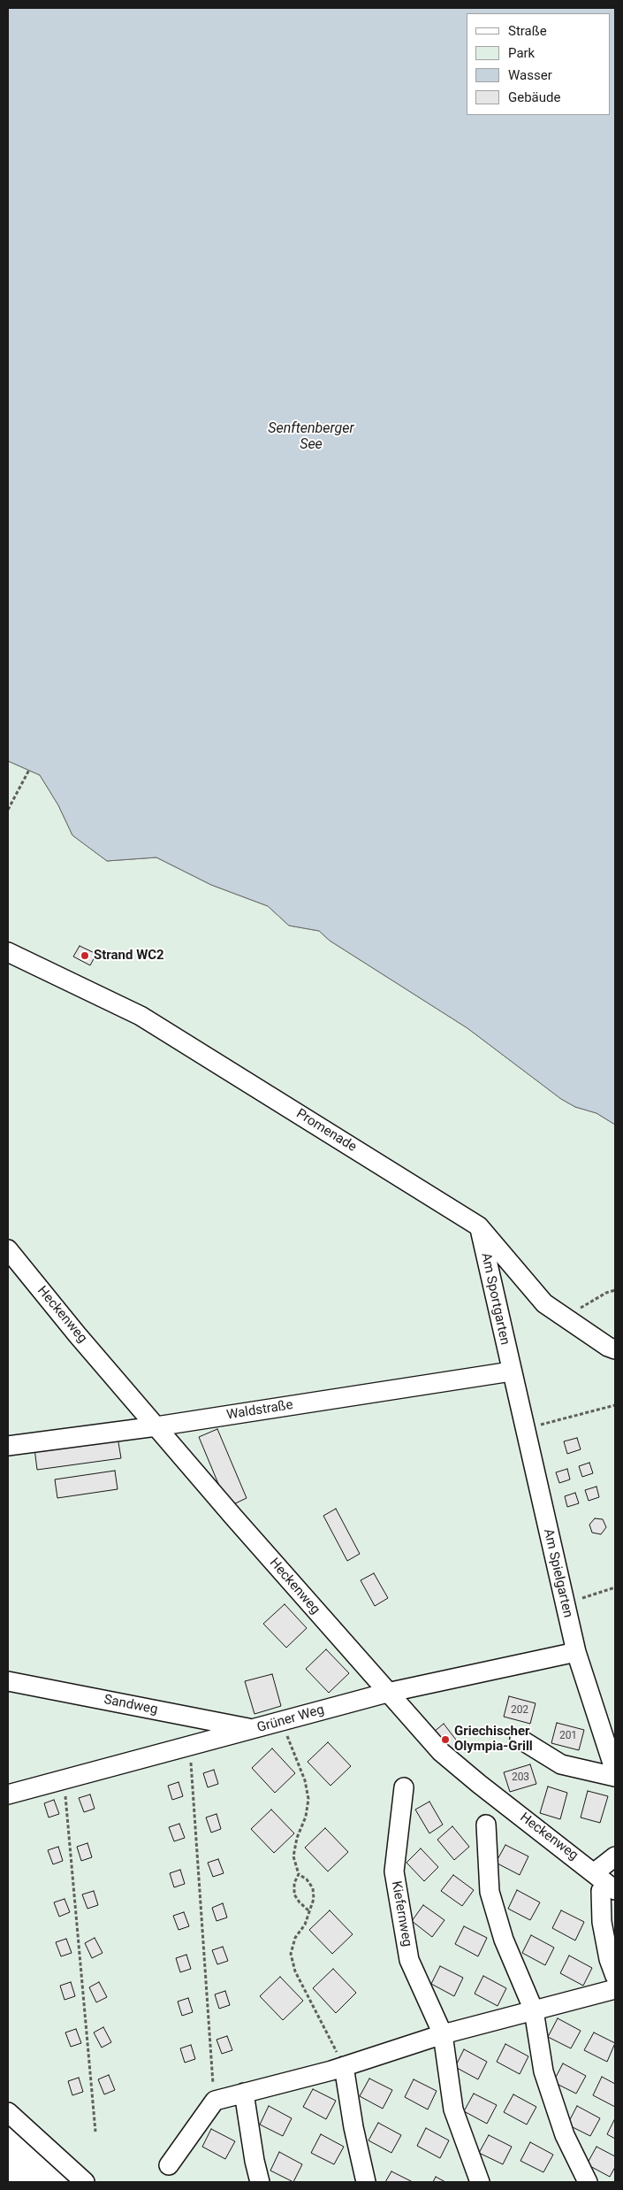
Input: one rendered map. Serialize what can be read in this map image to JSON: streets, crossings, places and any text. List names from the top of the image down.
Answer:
{
  "streets": {
    "street": [
      "Promenade",
      "Am Sportgarten",
      "Heckenweg",
      "Waldstraße",
      "Am Spielgarten",
      "Sandweg",
      "Grüner Weg",
      "Kiefernweg"
    ]
  },
  "crossings": [
    ["Promenade", "Am Sportgarten"],
    ["Am Sportgarten", "Waldstraße"],
    ["Am Sportgarten", "Am Spielgarten"],
    ["Heckenweg", "Waldstraße"],
    ["Heckenweg", "Grüner Weg"],
    ["Waldstraße", "Am Spielgarten"],
    ["Am Spielgarten", "Grüner Weg"],
    ["Sandweg", "Grüner Weg"]
  ],
  "water": ["Senftenberger See"],
  "places": ["Strand WC2", "Griechischer Olympia-Grill"],
  "house_numbers": ["202", "201", "203"],
  "legend": [
    "Straße",
    "Park",
    "Wasser",
    "Gebäude"
  ]
}
